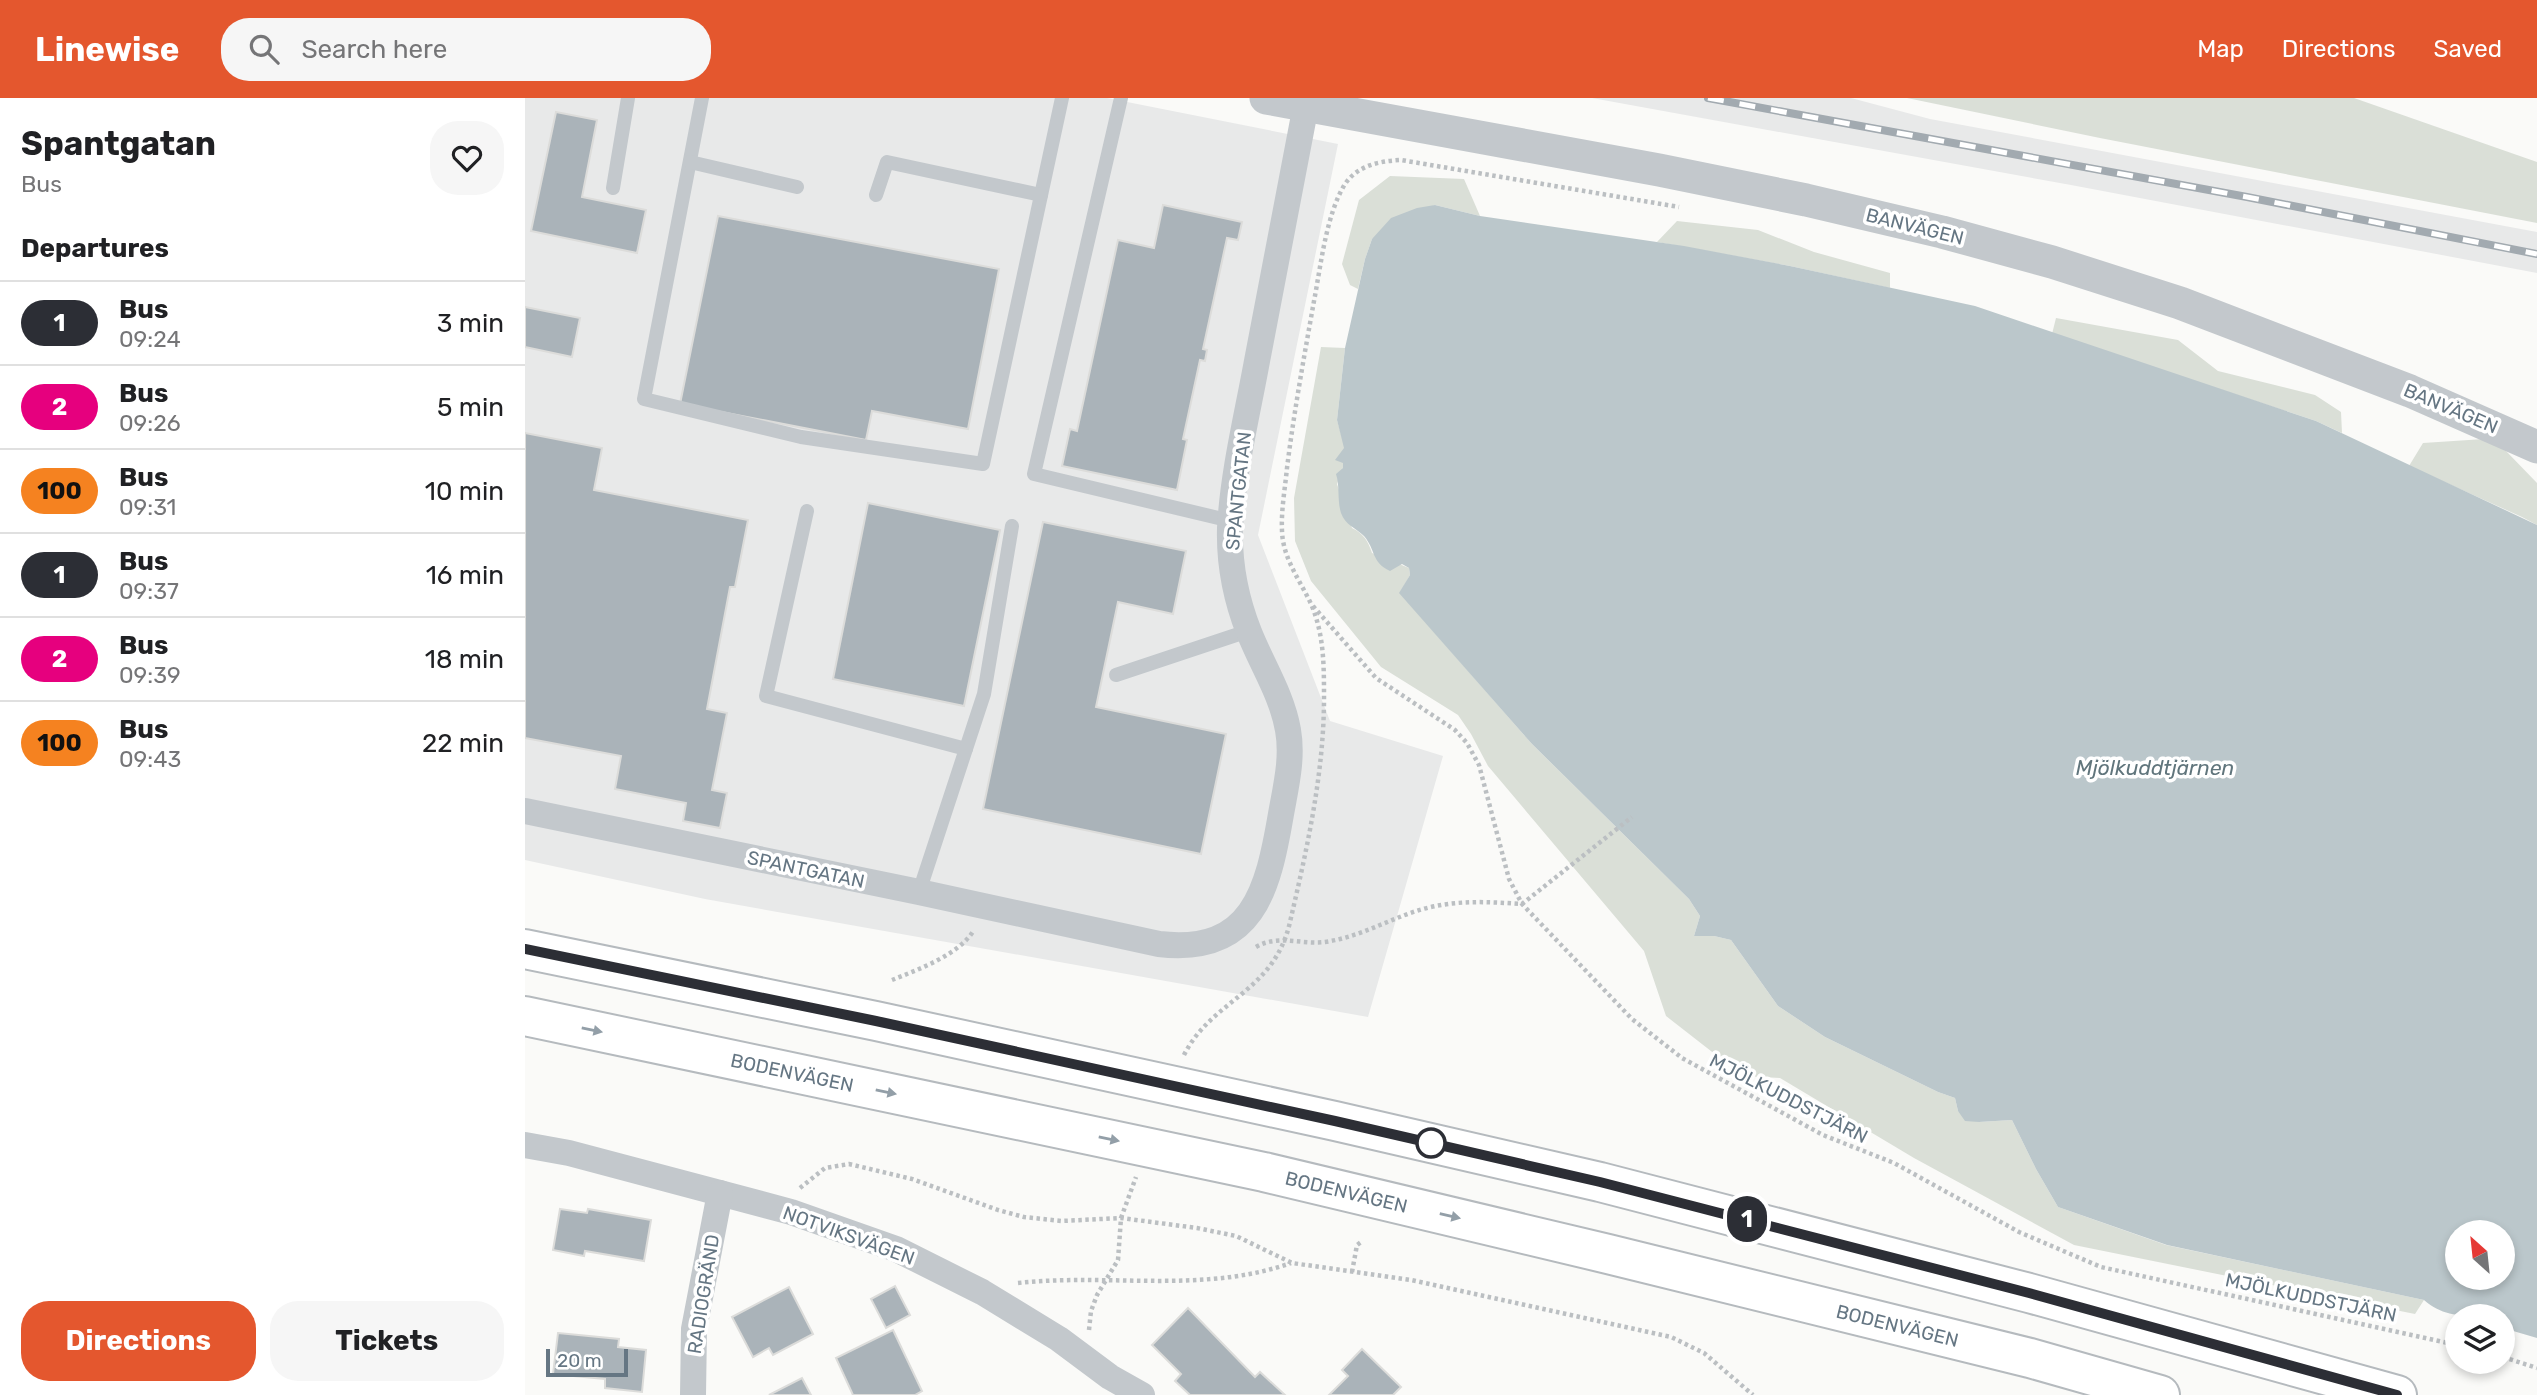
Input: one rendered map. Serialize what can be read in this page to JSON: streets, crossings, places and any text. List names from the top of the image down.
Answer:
{
  "streets": {
    "main road": ["BODENVÄGEN"],
    "street": [
      "BANVÄGEN",
      "SPANTGATAN",
      "NOTVIKSVÄGEN",
      "RADIOGRÄND"
    ],
    "path": ["MJÖLKUDDSTJÄRN"]
  },
  "crossings": [
    ["BANVÄGEN", "SPANTGATAN"],
    ["NOTVIKSVÄGEN", "RADIOGRÄND"]
  ],
  "water": ["Mjölkuddtjärnen"],
  "lines": ["bus line 1"],
  "scale_bar": "20 m",
  "north": "top left",
  "page": {
    "header": "Linewise",
    "search": "Search here",
    "nav": ["Map", "Directions", "Saved"],
    "heading": [
      ["Spantgatan", "Bus"],
      "Departures"
    ],
    "on_map": "1",
    "list": [
      {
        "mark": "1",
        "name": "Bus",
        "note": "09:24",
        "value": "3 min"
      },
      {
        "mark": "2",
        "name": "Bus",
        "note": "09:26",
        "value": "5 min"
      },
      {
        "mark": "100",
        "name": "Bus",
        "note": "09:31",
        "value": "10 min"
      },
      {
        "mark": "1",
        "name": "Bus",
        "note": "09:37",
        "value": "16 min"
      },
      {
        "mark": "2",
        "name": "Bus",
        "note": "09:39",
        "value": "18 min"
      },
      {
        "mark": "100",
        "name": "Bus",
        "note": "09:43",
        "value": "22 min"
      }
    ],
    "buttons": ["Directions", "Tickets"],
    "scale": "20 m"
  }
}
